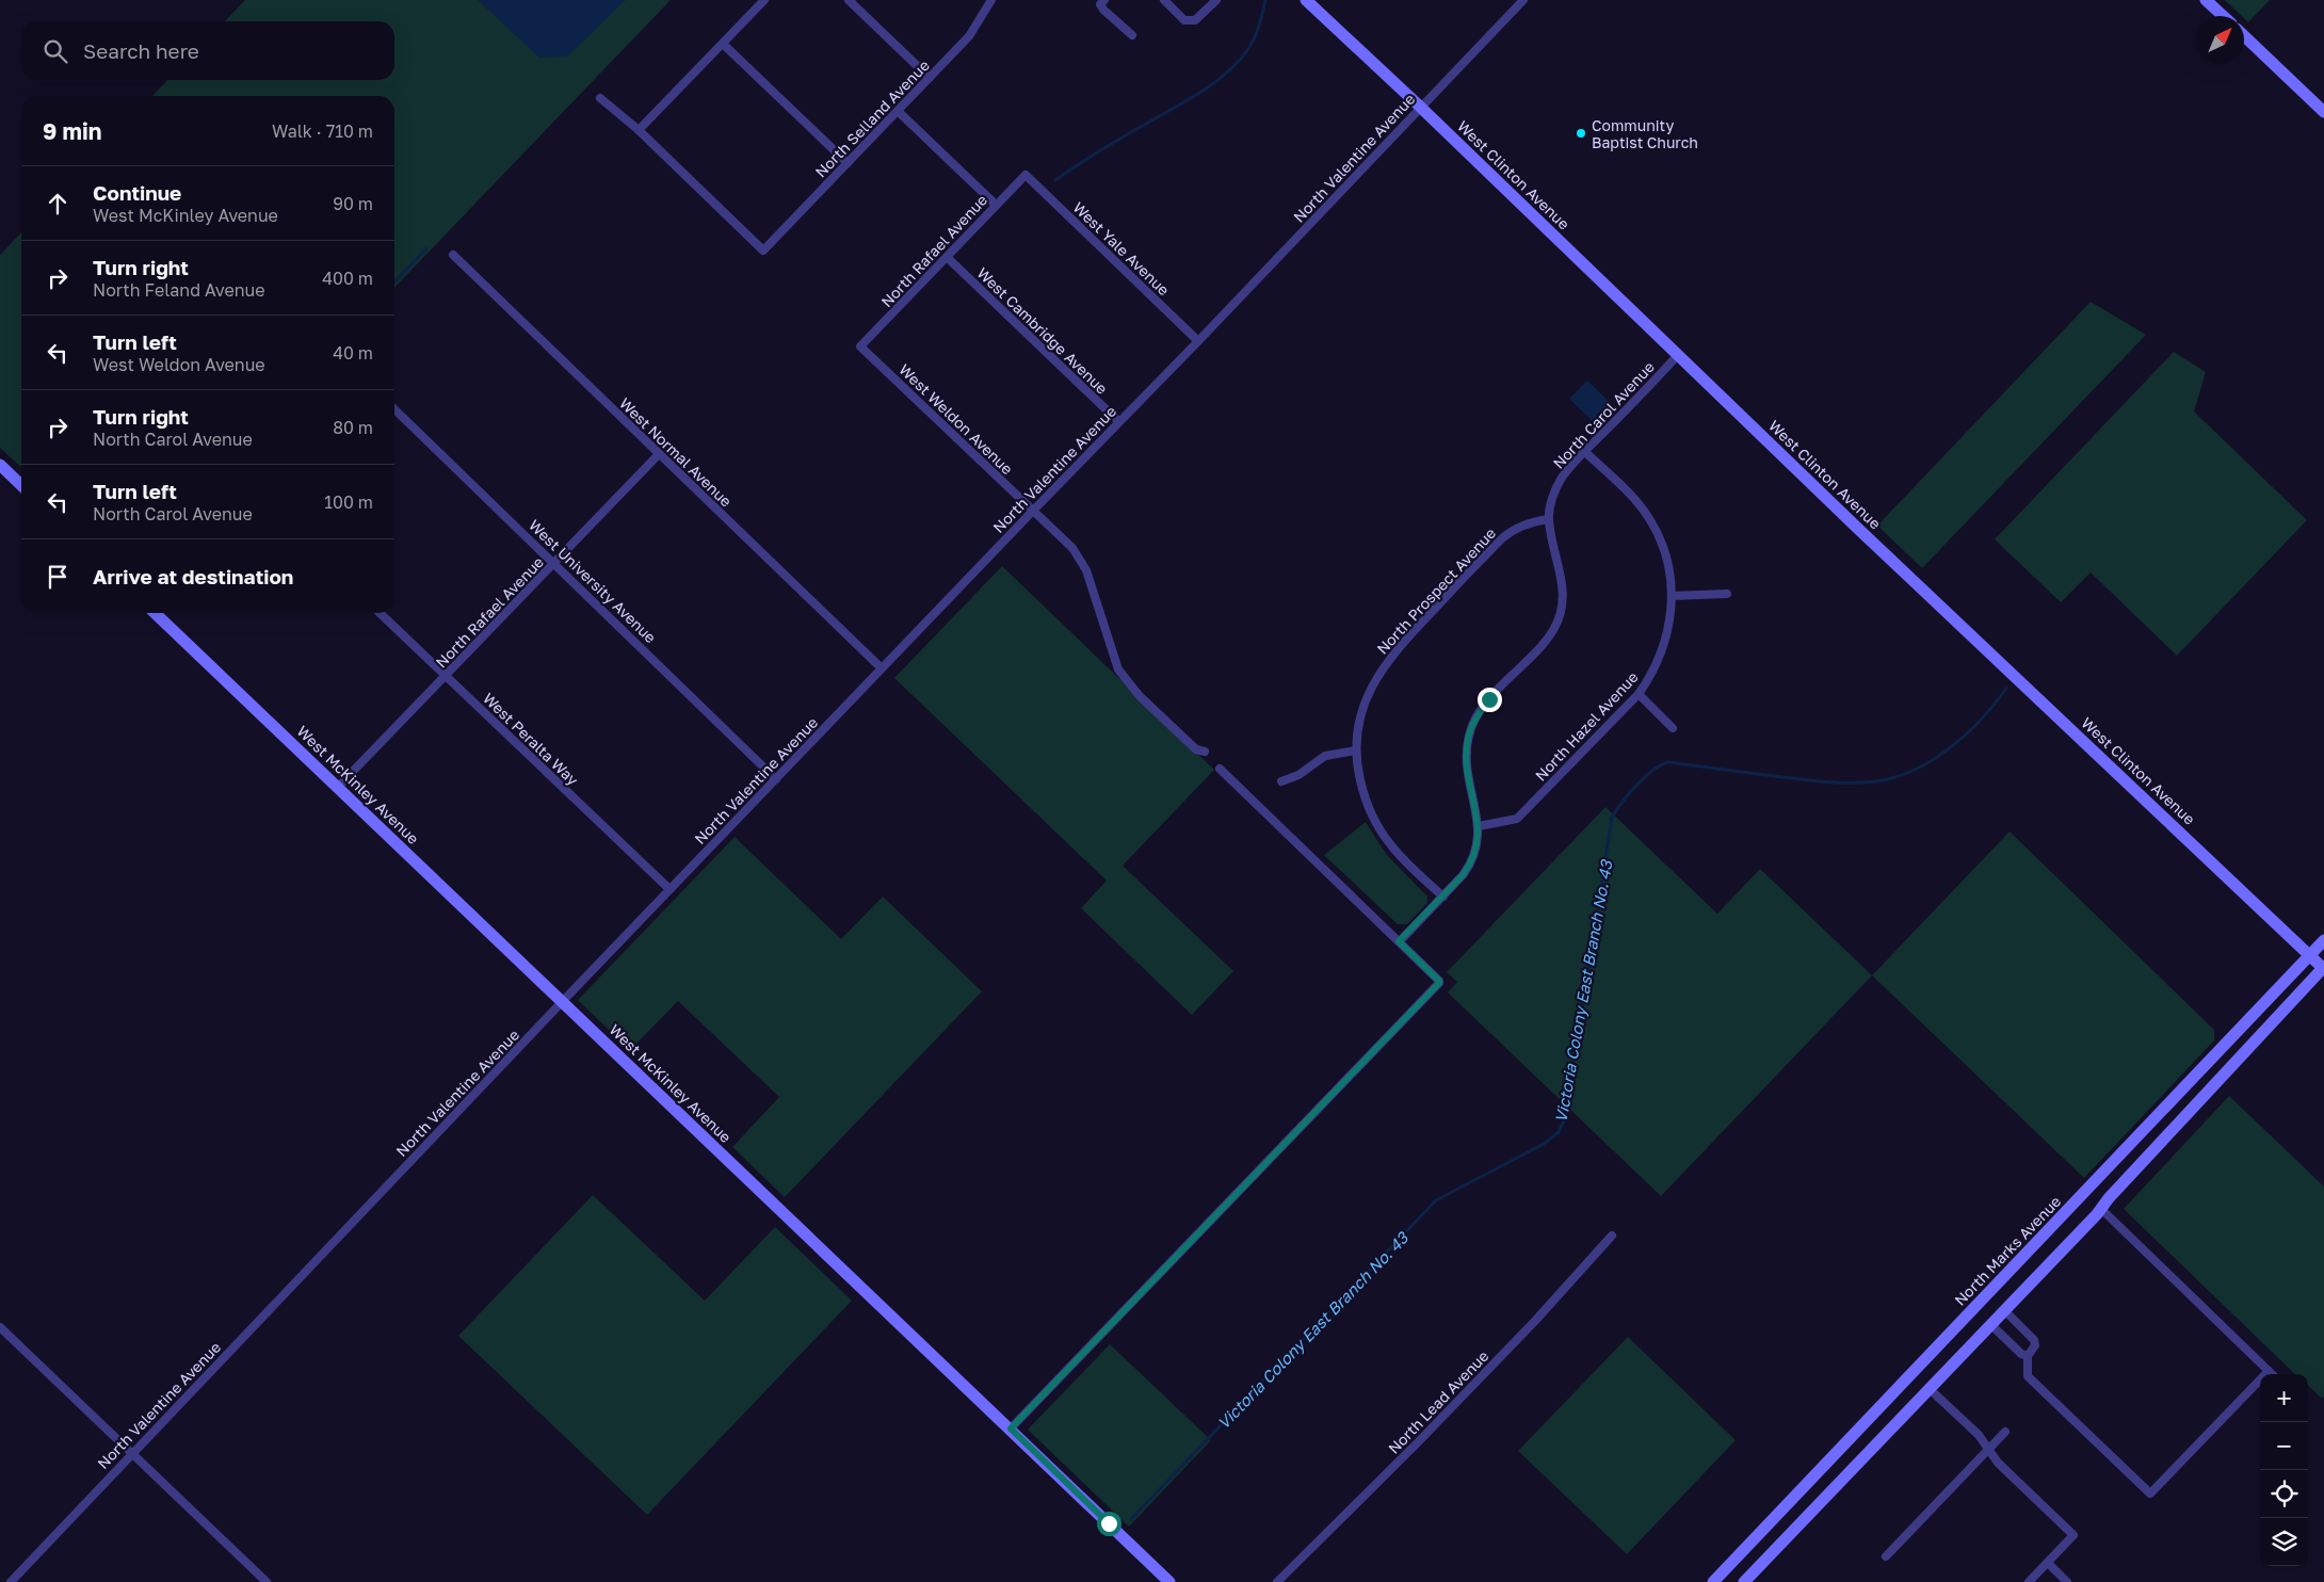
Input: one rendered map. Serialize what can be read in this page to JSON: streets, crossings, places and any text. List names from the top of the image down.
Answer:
{
  "streets": {
    "main road": ["West Clinton Avenue", "West McKinley Avenue", "North Marks Avenue"],
    "street": [
      "North Selland Avenue",
      "North Valentine Avenue",
      "West Yale Avenue",
      "North Rafael Avenue",
      "West Cambridge Avenue",
      "North Carol Avenue",
      "West Weldon Avenue",
      "West Normal Avenue",
      "West University Avenue",
      "North Prospect Avenue",
      "North Hazel Avenue",
      "West Peralta Way",
      "North Lead Avenue"
    ]
  },
  "crossings": [
    ["North Valentine Avenue", "West Clinton Avenue"],
    ["North Valentine Avenue", "West Yale Avenue"],
    ["North Valentine Avenue", "West Cambridge Avenue"],
    ["North Valentine Avenue", "West Weldon Avenue"],
    ["North Valentine Avenue", "West Normal Avenue"],
    ["North Valentine Avenue", "West University Avenue"],
    ["North Valentine Avenue", "West Peralta Way"],
    ["North Valentine Avenue", "West McKinley Avenue"],
    ["West Clinton Avenue", "North Carol Avenue"],
    ["West Clinton Avenue", "North Marks Avenue"],
    ["West Yale Avenue", "North Rafael Avenue"],
    ["North Rafael Avenue", "West Cambridge Avenue"],
    ["North Rafael Avenue", "West Weldon Avenue"],
    ["North Rafael Avenue", "West Normal Avenue"],
    ["North Rafael Avenue", "West University Avenue"],
    ["North Rafael Avenue", "West Peralta Way"],
    ["North Rafael Avenue", "West McKinley Avenue"],
    ["North Carol Avenue", "North Prospect Avenue"],
    ["North Carol Avenue", "North Hazel Avenue"]
  ],
  "water": ["Victoria Colony East Branch No. 43"],
  "places": ["Community Baptist Church"],
  "north": "top right",
  "page": {
    "search": "Search here",
    "heading": ["9 min", "Walk · 710 m"],
    "list": [
      ["Continue", "West McKinley Avenue", "90 m"],
      ["Turn right", "North Feland Avenue", "400 m"],
      ["Turn left", "West Weldon Avenue", "40 m"],
      ["Turn right", "North Carol Avenue", "80 m"],
      ["Turn left", "North Carol Avenue", "100 m"],
      "Arrive at destination"
    ],
    "map_buttons": ["+", "−"]
  }
}
